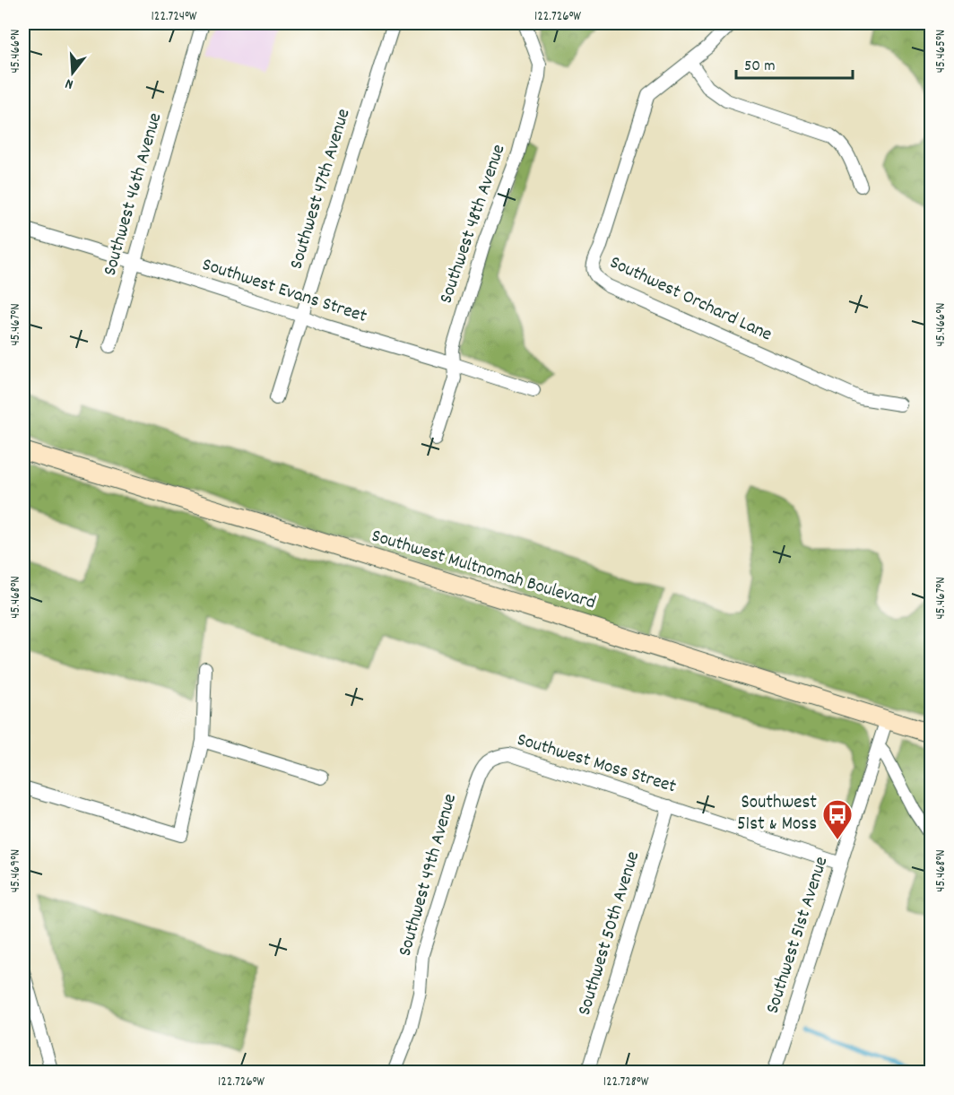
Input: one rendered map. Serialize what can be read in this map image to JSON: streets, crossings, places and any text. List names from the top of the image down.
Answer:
{
  "streets": {
    "main road": ["Southwest Multnomah Boulevard"],
    "street": [
      "Southwest 47th Avenue",
      "Southwest 46th Avenue",
      "Southwest 48th Avenue",
      "Southwest Evans Street",
      "Southwest Orchard Lane",
      "Southwest Moss Street",
      "Southwest 49th Avenue",
      "Southwest 50th Avenue",
      "Southwest 51st Avenue"
    ]
  },
  "crossings": [
    ["Southwest 47th Avenue", "Southwest Evans Street"],
    ["Southwest 46th Avenue", "Southwest Evans Street"],
    ["Southwest 48th Avenue", "Southwest Evans Street"],
    ["Southwest Multnomah Boulevard", "Southwest 51st Avenue"],
    ["Southwest Moss Street", "Southwest 49th Avenue"],
    ["Southwest Moss Street", "Southwest 50th Avenue"],
    ["Southwest Moss Street", "Southwest 51st Avenue"]
  ],
  "places": {
    "bus stop": ["Southwest 51st & Moss"]
  },
  "scale_bar": "50 m",
  "north": "bottom",
  "coordinates": [
    "122.724°W",
    "122.726°W",
    "45.466°N",
    "45.465°N",
    "45.467°N",
    "45.468°N",
    "45.469°N",
    "122.728°W"
  ]
}
